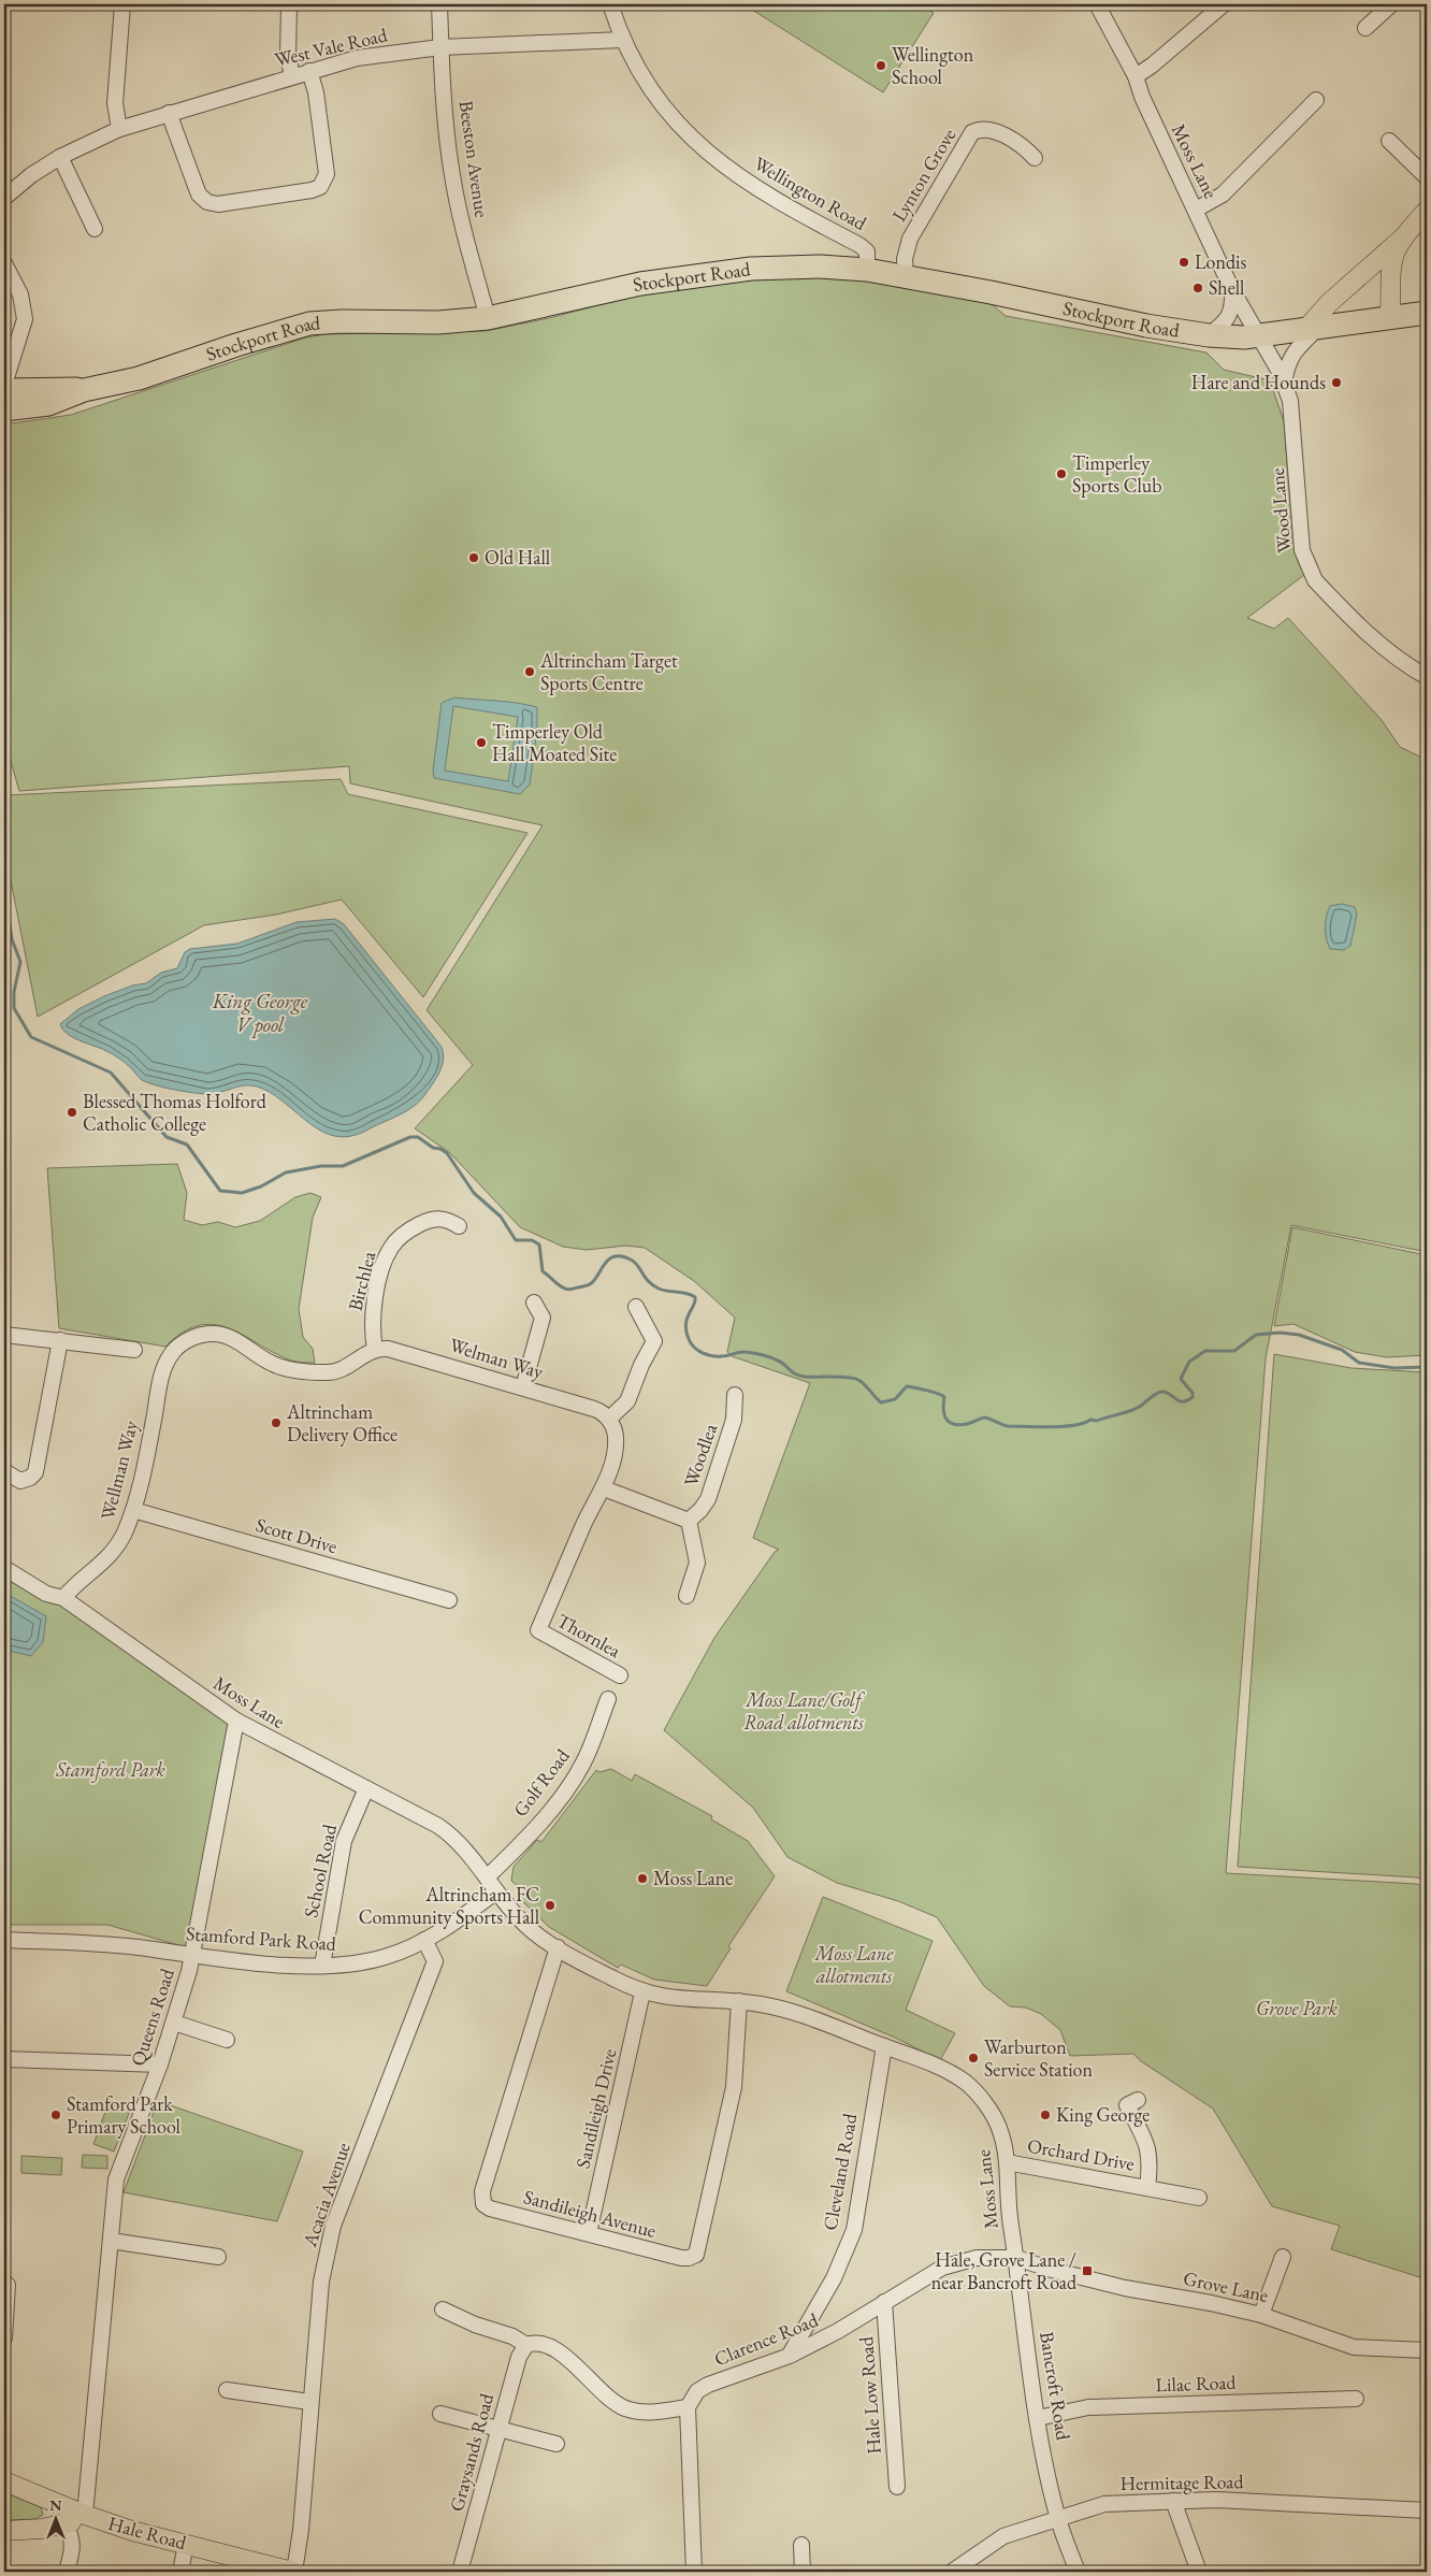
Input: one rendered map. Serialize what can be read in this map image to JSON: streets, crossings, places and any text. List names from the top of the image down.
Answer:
{
  "streets": {
    "highway": ["Stockport Road"],
    "main road": ["Hale Road"],
    "street": [
      "West Vale Road",
      "Beeston Avenue",
      "Moss Lane",
      "Lynton Grove",
      "Wellington Road",
      "Wood Lane",
      "Birchlea",
      "Welman Way",
      "Woodlea",
      "Wellman Way",
      "Scott Drive",
      "Thornlea",
      "Golf Road",
      "School Road",
      "Stamford Park Road",
      "Queens Road",
      "Sandileigh Drive",
      "Orchard Drive",
      "Cleveland Road",
      "Acacia Avenue",
      "Sandileigh Avenue",
      "Grove Lane",
      "Clarence Road",
      "Lilac Road",
      "Bancroft Road",
      "Hale Low Road",
      "Graysands Road",
      "Hermitage Road"
    ]
  },
  "crossings": [
    ["West Vale Road", "Beeston Avenue"],
    ["West Vale Road", "Wellington Road"],
    ["Beeston Avenue", "Stockport Road"],
    ["Moss Lane", "Stockport Road"],
    ["Moss Lane", "Wood Lane"],
    ["Moss Lane", "Wellman Way"],
    ["Moss Lane", "Golf Road"],
    ["Moss Lane", "School Road"],
    ["Moss Lane", "Stamford Park Road"],
    ["Moss Lane", "Queens Road"],
    ["Moss Lane", "Sandileigh Drive"],
    ["Moss Lane", "Orchard Drive"],
    ["Moss Lane", "Cleveland Road"],
    ["Moss Lane", "Sandileigh Avenue"],
    ["Moss Lane", "Grove Lane"],
    ["Moss Lane", "Clarence Road"],
    ["Moss Lane", "Bancroft Road"],
    ["Lynton Grove", "Stockport Road"],
    ["Wellington Road", "Stockport Road"],
    ["Stockport Road", "Wood Lane"],
    ["Birchlea", "Welman Way"],
    ["Birchlea", "Wellman Way"],
    ["Welman Way", "Wellman Way"],
    ["Wellman Way", "Scott Drive"],
    ["School Road", "Stamford Park Road"],
    ["Stamford Park Road", "Queens Road"],
    ["Stamford Park Road", "Acacia Avenue"],
    ["Queens Road", "Hale Road"],
    ["Sandileigh Drive", "Sandileigh Avenue"],
    ["Cleveland Road", "Clarence Road"],
    ["Acacia Avenue", "Hale Road"],
    ["Grove Lane", "Clarence Road"],
    ["Grove Lane", "Bancroft Road"],
    ["Clarence Road", "Bancroft Road"],
    ["Clarence Road", "Hale Low Road"],
    ["Lilac Road", "Bancroft Road"],
    ["Bancroft Road", "Hermitage Road"]
  ],
  "water": ["King George V pool"],
  "parks": [
    "Moss Lane/Golf Road allotments",
    "Stamford Park",
    "Moss Lane allotments",
    "Grove Park"
  ],
  "places": {
    "other": [
      "Wellington School",
      "Londis",
      "Shell",
      "Hare and Hounds",
      "Timperley Sports Club",
      "Old Hall",
      "Altrincham Target Sports Centre",
      "Timperley Old Hall Moated Site",
      "Blessed Thomas Holford Catholic College",
      "Altrincham Delivery Office",
      "Moss Lane",
      "Altrincham FC Community Sports Hall",
      "Warburton Service Station",
      "Stamford Park Primary School",
      "King George"
    ],
    "transit": ["Hale, Grove Lane / near Bancroft Road"]
  },
  "north": "top"
}
